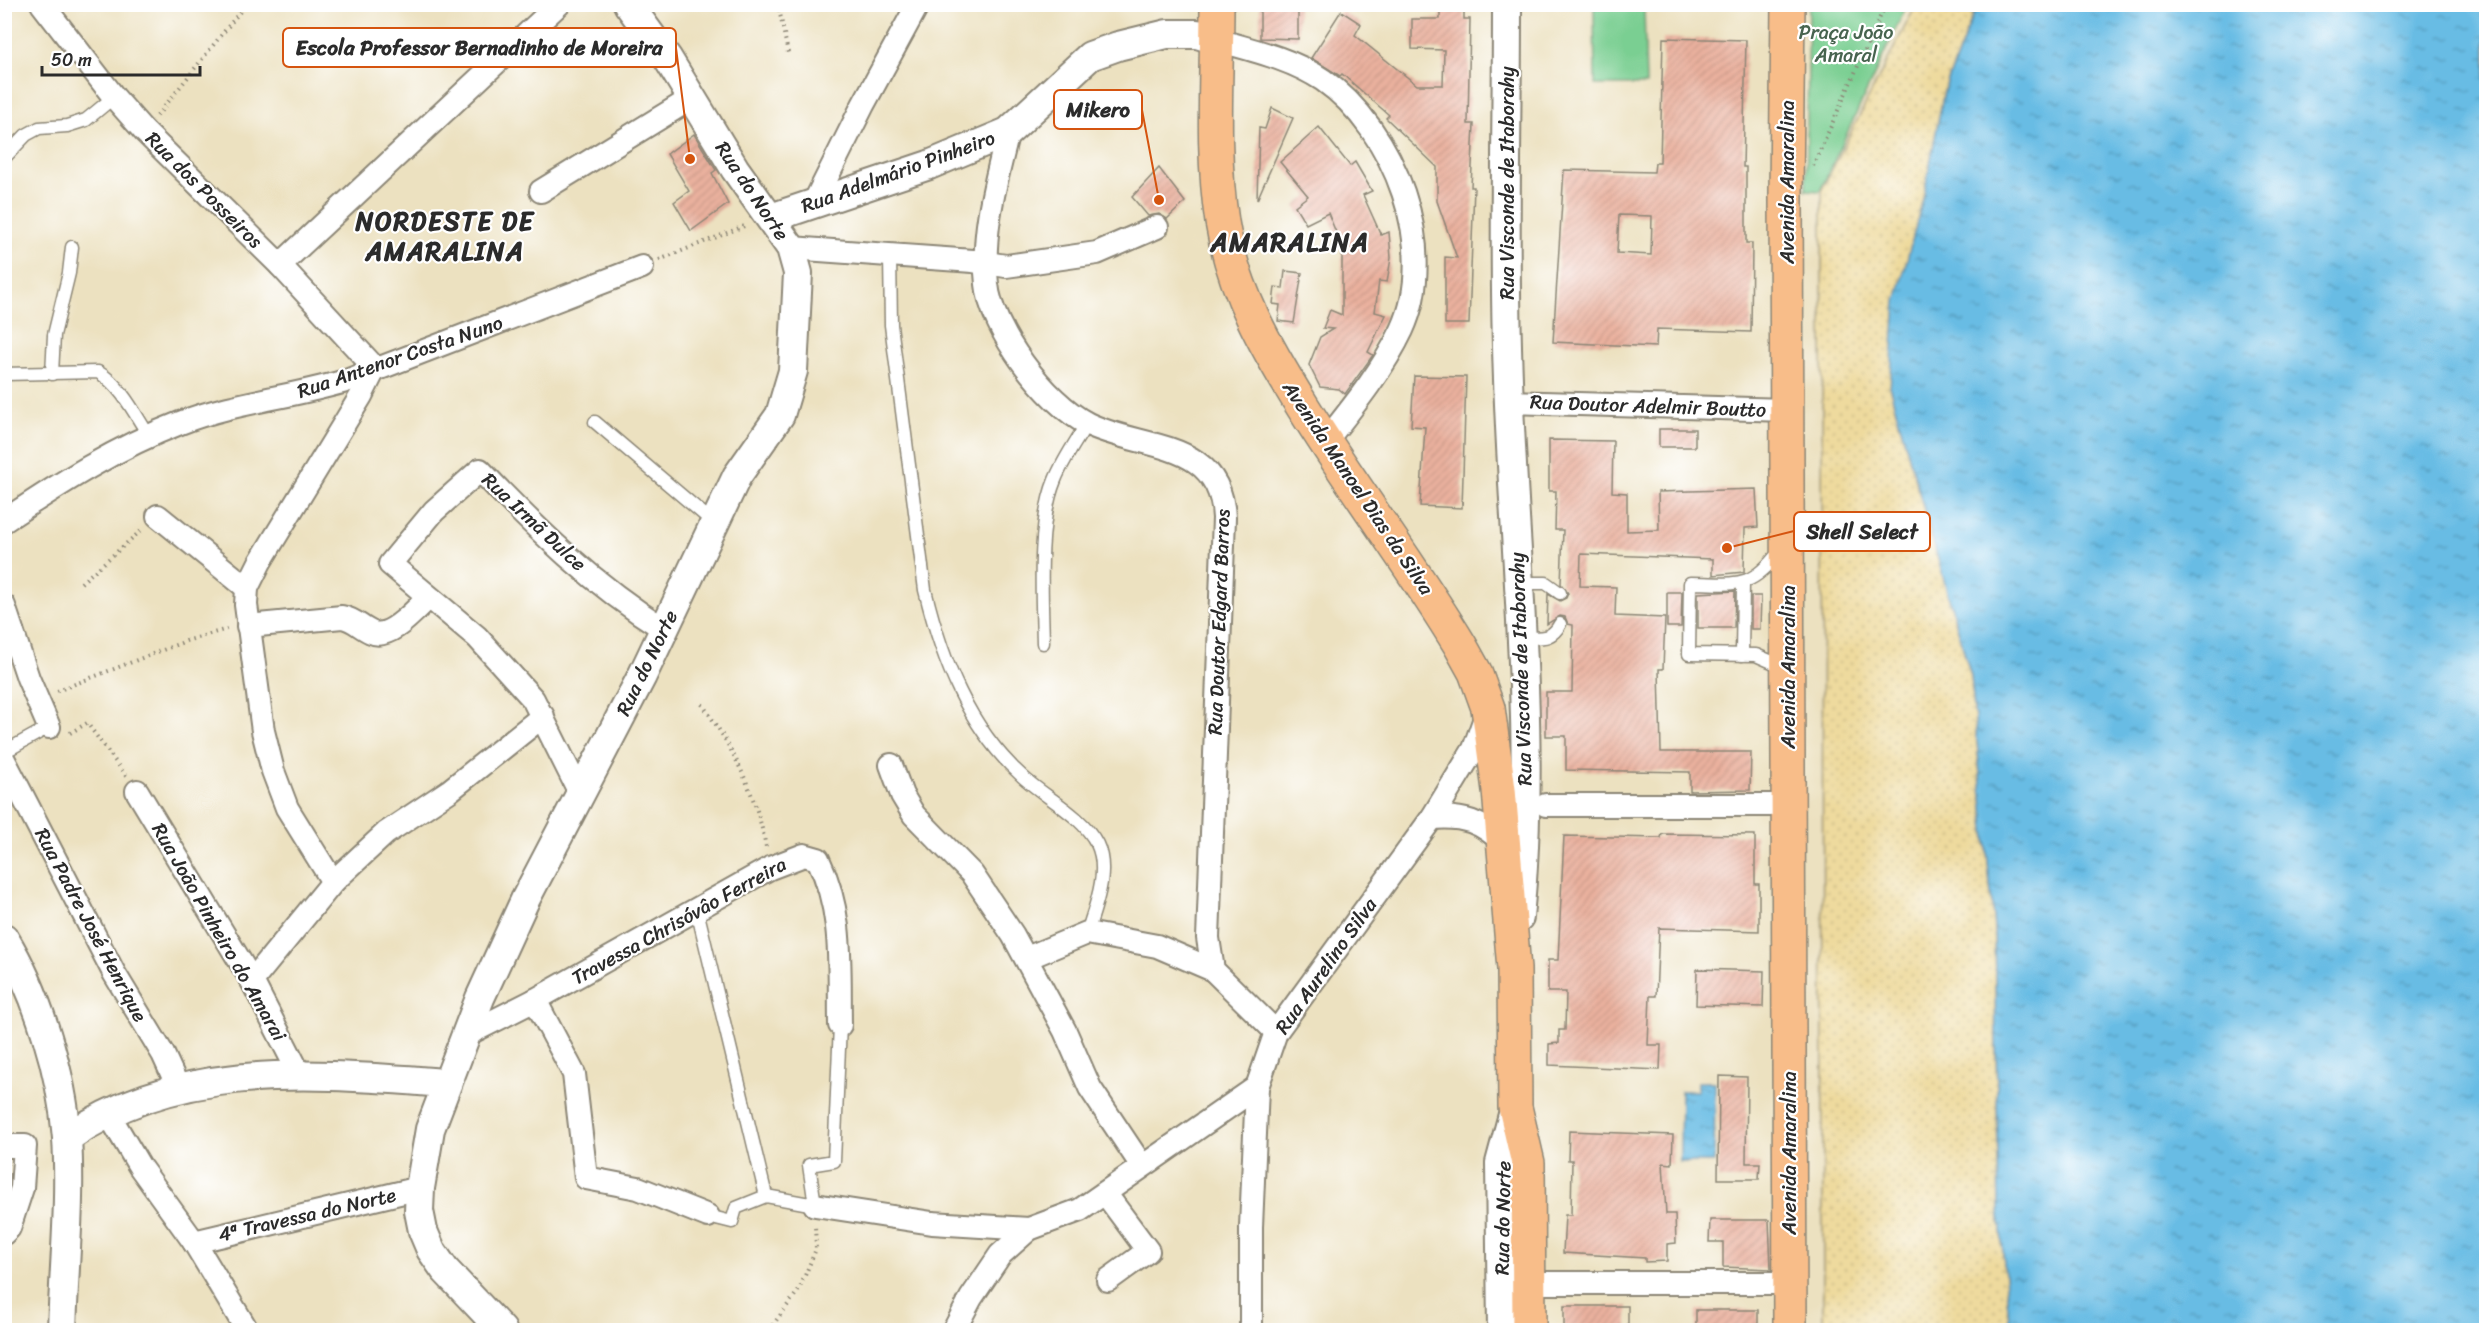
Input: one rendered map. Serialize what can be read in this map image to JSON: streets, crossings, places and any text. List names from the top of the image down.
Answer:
{
  "streets": {
    "main road": ["Avenida Amaralina", "Rua Visconde de Itaborahy", "Avenida Manoel Dias da Silva"],
    "street": [
      "Rua Adelmário Pinheiro",
      "Rua dos Posseiros",
      "Rua do Norte",
      "Rua Antenor Costa Nuno",
      "Rua Doutor Adelmir Boutto",
      "Rua Irmã Dulce",
      "Rua Doutor Edgard Barros",
      "Travessa Chrisóvâo Ferreira",
      "Rua Padre José Henrique",
      "Rua João Pinheiro do Amarai",
      "Rua Aurelino Silva",
      "4ª Travessa do Norte"
    ]
  },
  "crossings": [
    ["Rua Adelmário Pinheiro", "Rua do Norte"],
    ["Rua Adelmário Pinheiro", "Avenida Manoel Dias da Silva"],
    ["Rua Adelmário Pinheiro", "Rua Doutor Edgard Barros"],
    ["Avenida Amaralina", "Rua Doutor Adelmir Boutto"],
    ["Rua Visconde de Itaborahy", "Rua do Norte"],
    ["Rua Visconde de Itaborahy", "Rua Doutor Adelmir Boutto"],
    ["Rua Visconde de Itaborahy", "Avenida Manoel Dias da Silva"],
    ["Rua dos Posseiros", "Rua Antenor Costa Nuno"],
    ["Rua do Norte", "Rua Irmã Dulce"],
    ["Rua do Norte", "Travessa Chrisóvâo Ferreira"],
    ["Rua do Norte", "4ª Travessa do Norte"],
    ["Avenida Manoel Dias da Silva", "Rua Aurelino Silva"]
  ],
  "districts": ["NORDESTE DE AMARALINA", "AMARALINA"],
  "parks": ["Praça João Amaral"],
  "places": ["Escola Professor Bernadinho de Moreira", "Mikero", "Shell Select"],
  "scale_bar": "50 m"
}
